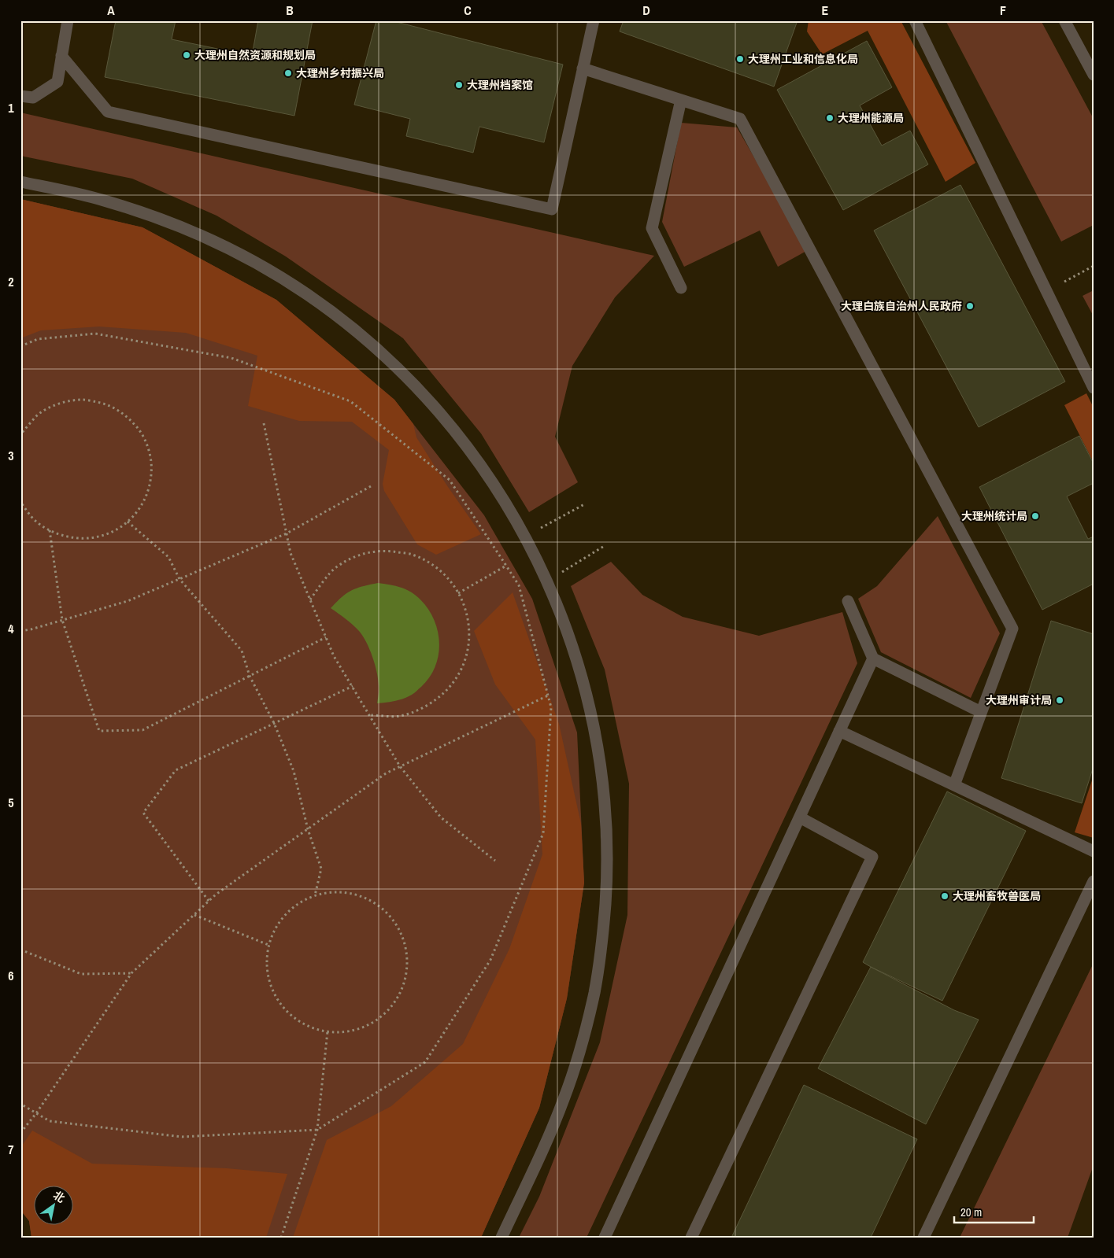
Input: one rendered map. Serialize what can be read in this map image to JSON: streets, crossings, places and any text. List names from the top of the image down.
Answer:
{
  "places": [
    "大理州自然资源和规划局",
    "大理州工业和信息化局",
    "大理州乡村振兴局",
    "大理州档案馆",
    "大理州能源局",
    "大理白族自治州人民政府",
    "大理州统计局",
    "大理州审计局",
    "大理州畜牧兽医局"
  ],
  "scale_bar": "20 m",
  "north": "top right",
  "grid": {
    "columns": [
      "A",
      "B",
      "C",
      "D",
      "E",
      "F"
    ],
    "rows": [
      "1",
      "2",
      "3",
      "4",
      "5",
      "6",
      "7"
    ]
  }
}
